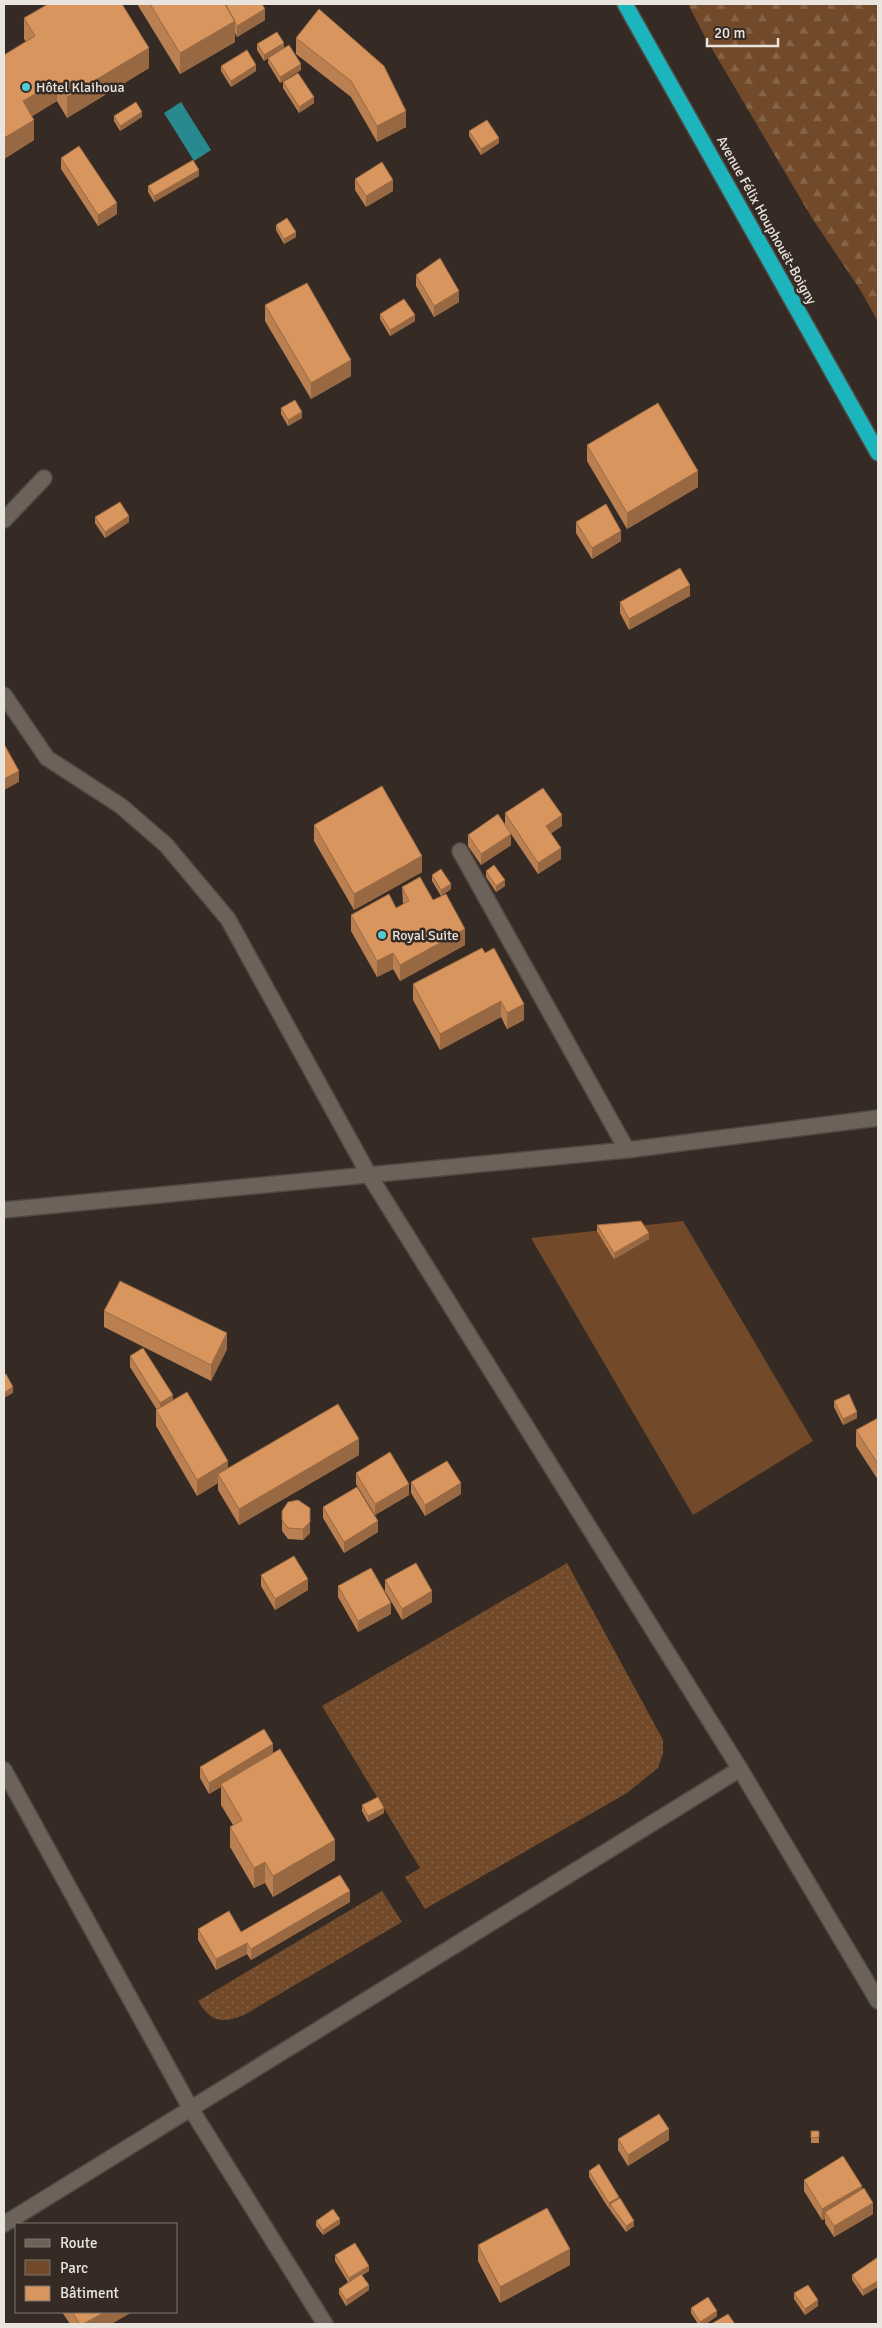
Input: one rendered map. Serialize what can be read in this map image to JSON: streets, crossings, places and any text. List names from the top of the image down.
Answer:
{
  "streets": {
    "highway": ["Avenue Félix Houphouët-Boigny"]
  },
  "places": ["Hôtel Klaihoua", "Royal Suite"],
  "legend": ["Route", "Parc", "Bâtiment"],
  "scale_bar": "20 m"
}
